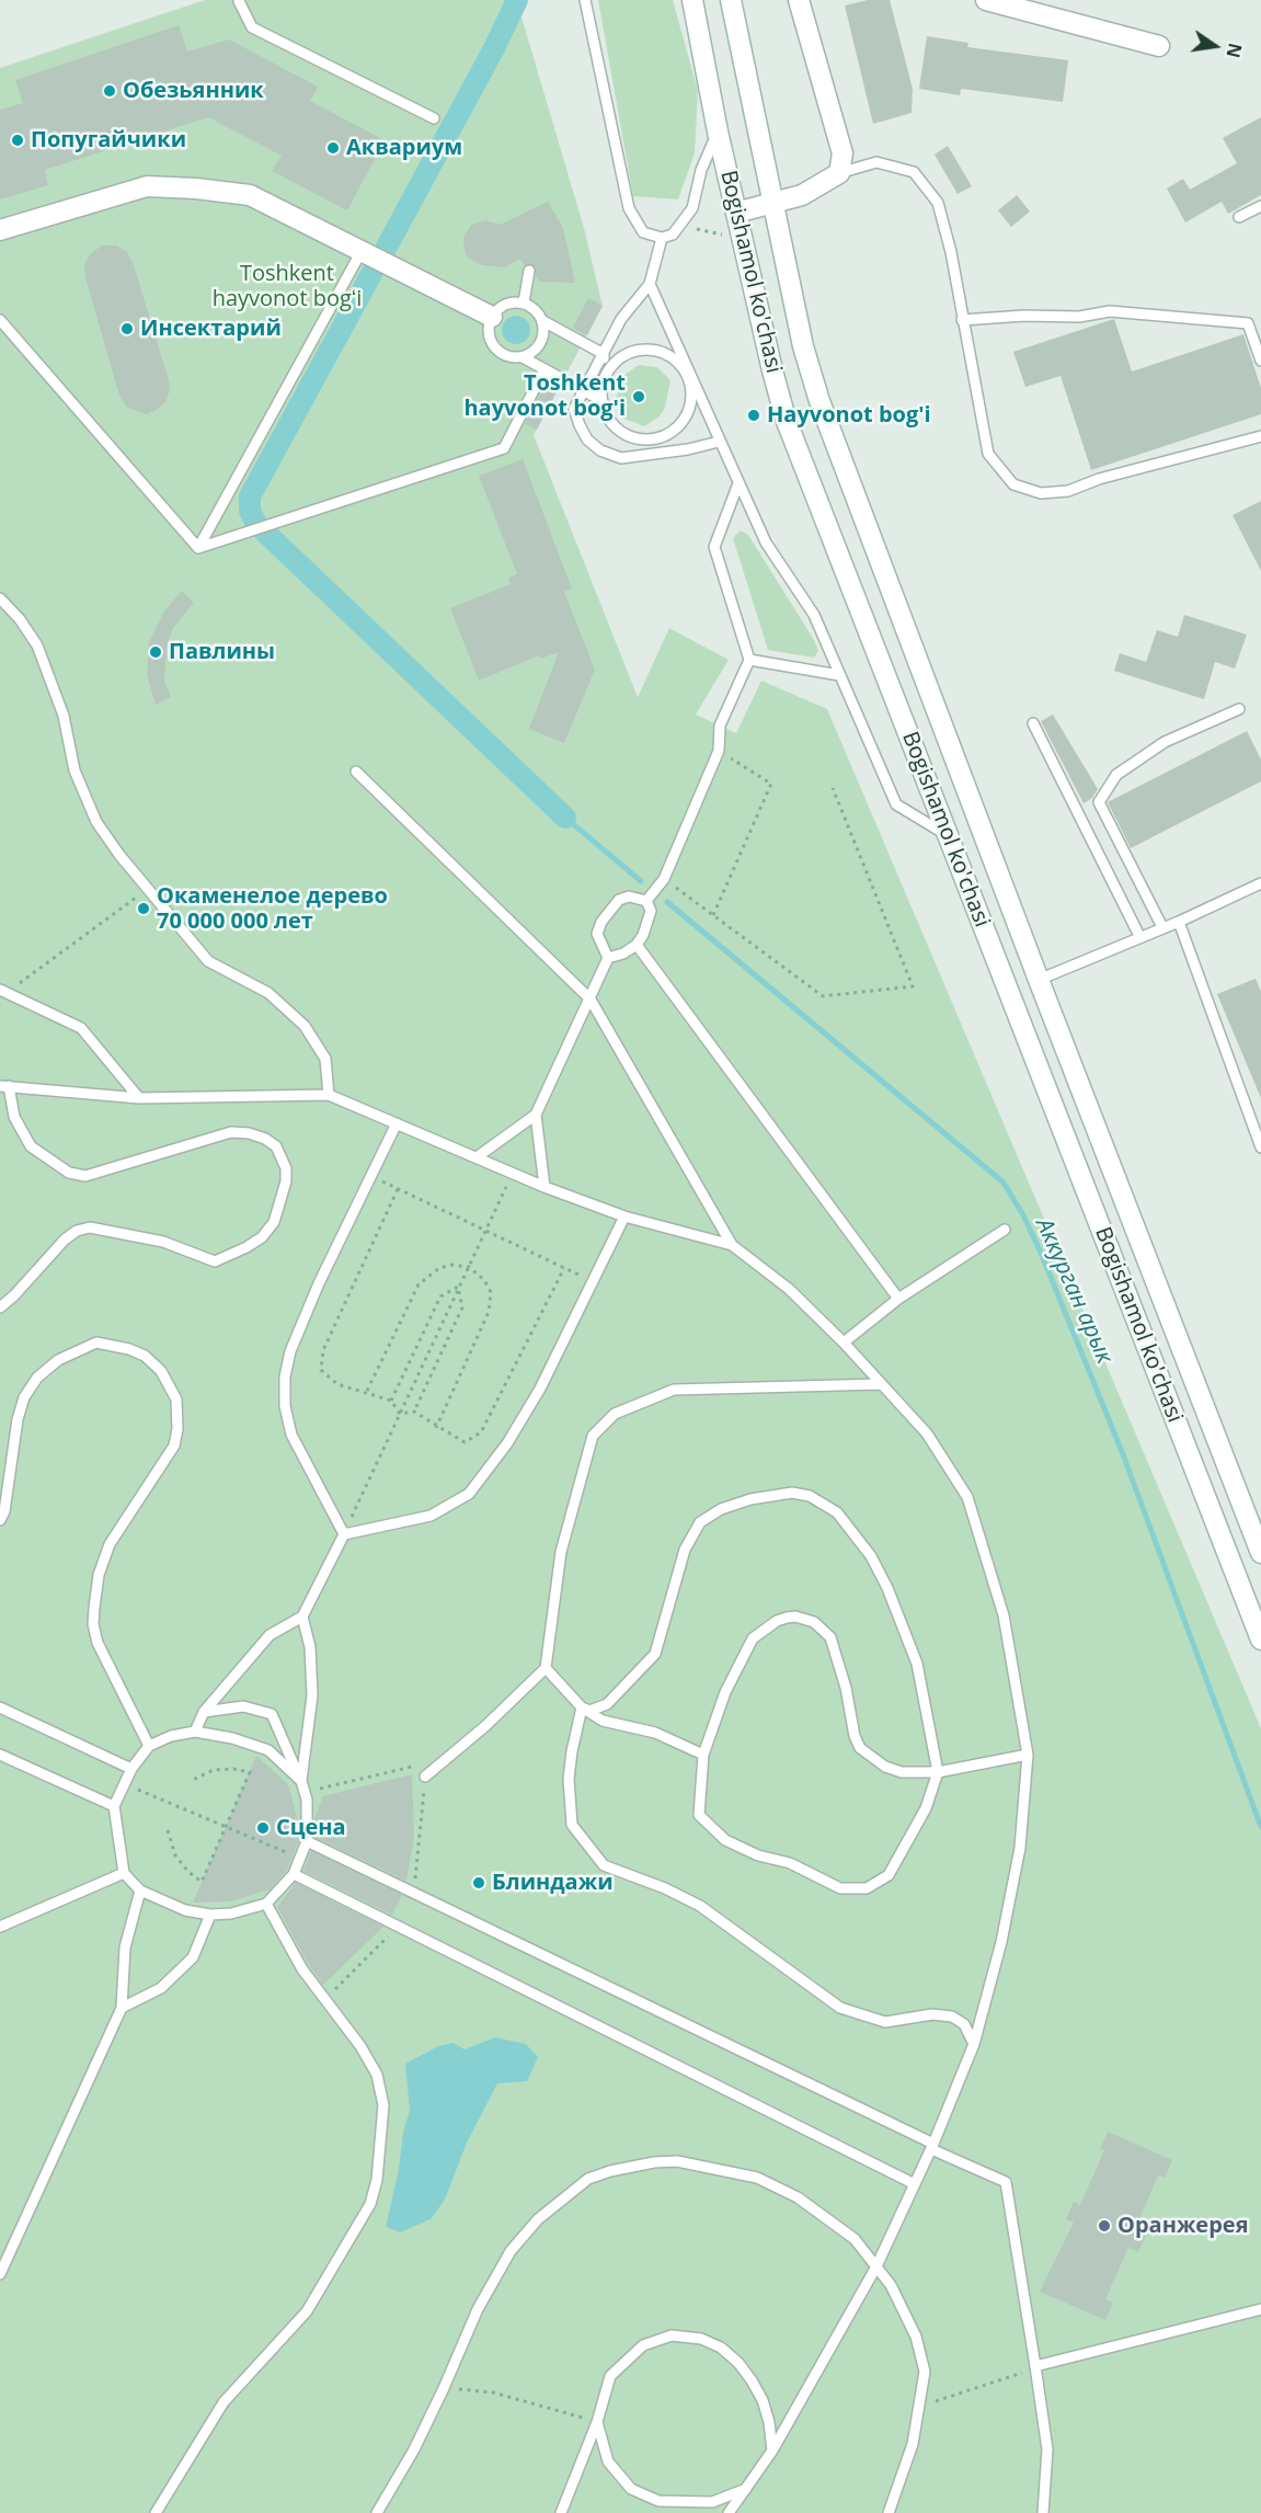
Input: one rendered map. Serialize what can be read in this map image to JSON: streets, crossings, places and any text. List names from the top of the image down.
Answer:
{
  "streets": {
    "main road": ["Bogishamol ko'chasi"]
  },
  "water": ["Аккурган арык"],
  "parks": ["Toshkent hayvonot bogʻi"],
  "places": [
    "Обезьянник",
    "Попугайчики",
    "Аквариум",
    "Инсектарий",
    "Toshkent hayvonot bog'i",
    "Hayvonot bog'i",
    "Павлины",
    "Окаменелое дерево 70 000 000 лет",
    "Сцена",
    "Блиндажи",
    "Оранжерея"
  ],
  "north": "right"
}
